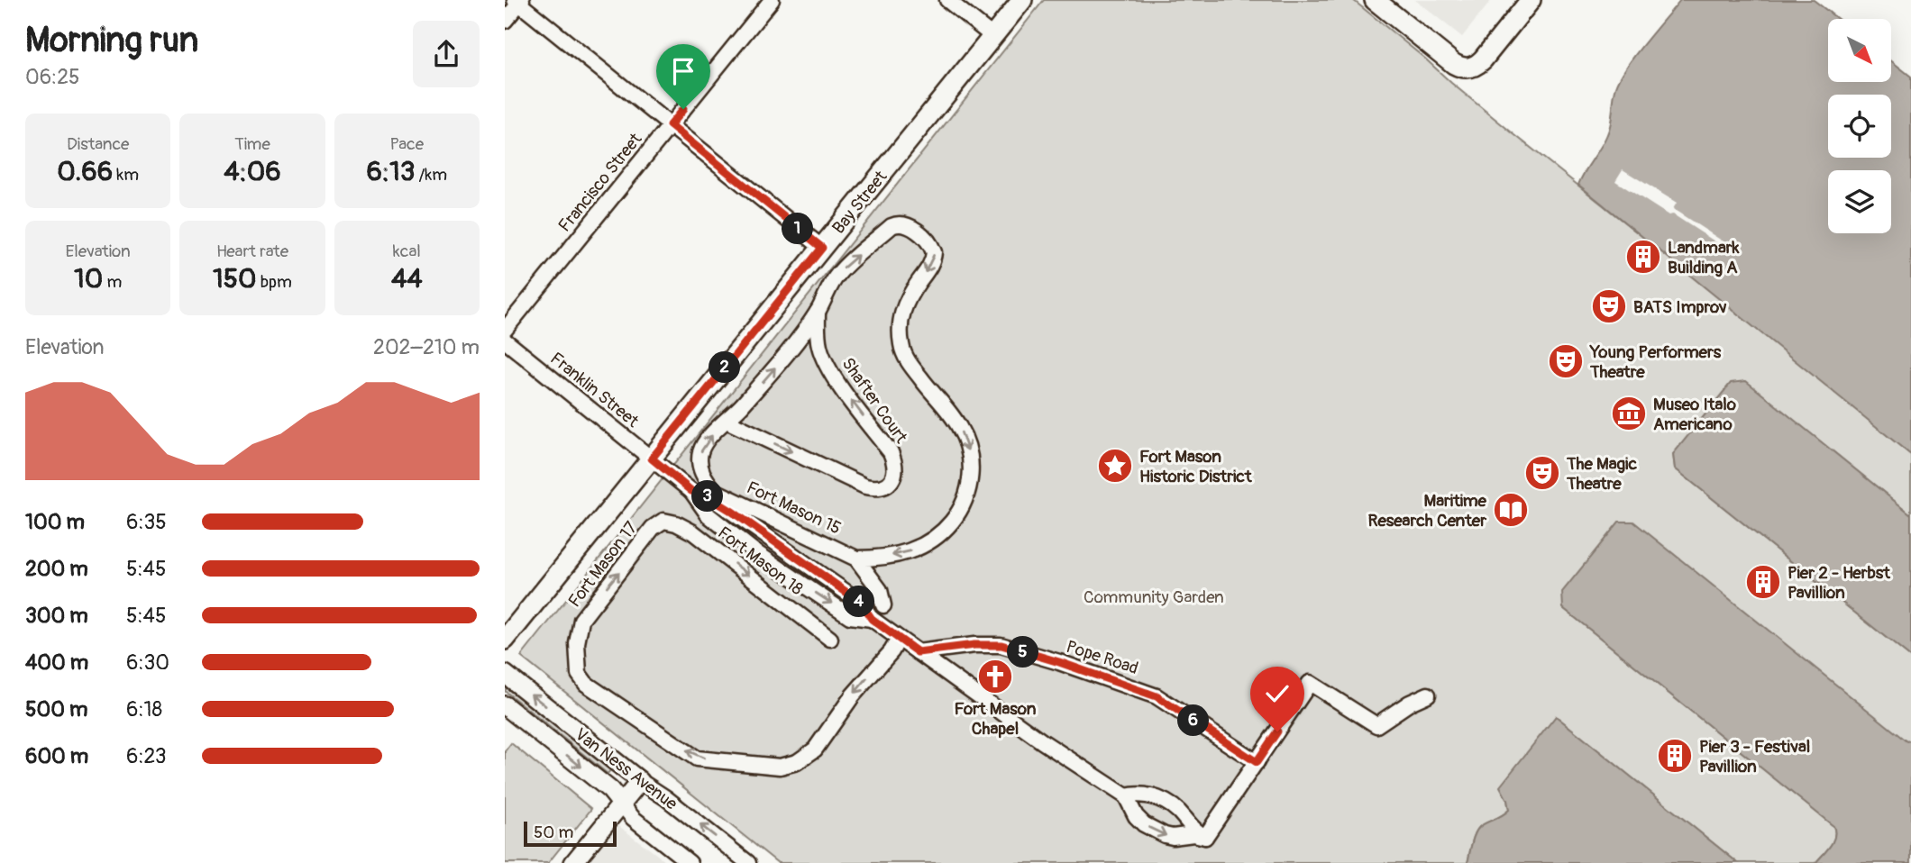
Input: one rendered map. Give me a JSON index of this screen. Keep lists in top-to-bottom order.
{
  "streets": {
    "main road": ["Bay Street"],
    "street": [
      "Francisco Street",
      "Franklin Street",
      "Shafter Court",
      "Fort Mason 15",
      "Fort Mason 18",
      "Fort Mason 17",
      "Pope Road",
      "Van Ness Avenue"
    ]
  },
  "crossings": [
    ["Bay Street", "Franklin Street"],
    ["Franklin Street", "Fort Mason 17"],
    ["Franklin Street", "Pope Road"],
    ["Shafter Court", "Fort Mason 15"],
    ["Fort Mason 18", "Fort Mason 17"]
  ],
  "one_way": ["Fort Mason 18"],
  "parks": ["Community Garden"],
  "places": {
    "building": ["Landmark Building A", "Pier 2 - Herbst Pavillion", "Pier 3 - Festival Pavillion"],
    "theatre": ["BATS Improv", "Young Performers Theatre", "The Magic Theatre"],
    "museum": ["Museo Italo Americano"],
    "place": ["Fort Mason Historic District"],
    "library": ["Maritime Research Center"],
    "church": ["Fort Mason Chapel"]
  },
  "scale_bar": "50 m",
  "north": "bottom right",
  "page": {
    "heading": ["Morning run", "06:25"],
    "stats": [
      ["Distance", "0.66 km"],
      ["Time", "4:06"],
      ["Pace", "6:13 /km"],
      ["Elevation", "10 m"],
      ["Heart rate", "150 bpm"],
      ["kcal", "44"]
    ],
    "pins": [
      "1",
      "2",
      "3",
      "4",
      "5",
      "6"
    ],
    "chart": ["Elevation", "202–210 m"],
    "list": [
      {
        "name": "100 m",
        "note": "6:35"
      },
      {
        "name": "200 m",
        "note": "5:45"
      },
      {
        "name": "300 m",
        "note": "5:45"
      },
      {
        "name": "400 m",
        "note": "6:30"
      },
      {
        "name": "500 m",
        "note": "6:18"
      },
      {
        "name": "600 m",
        "note": "6:23"
      }
    ],
    "scale": "50 m"
  }
}
